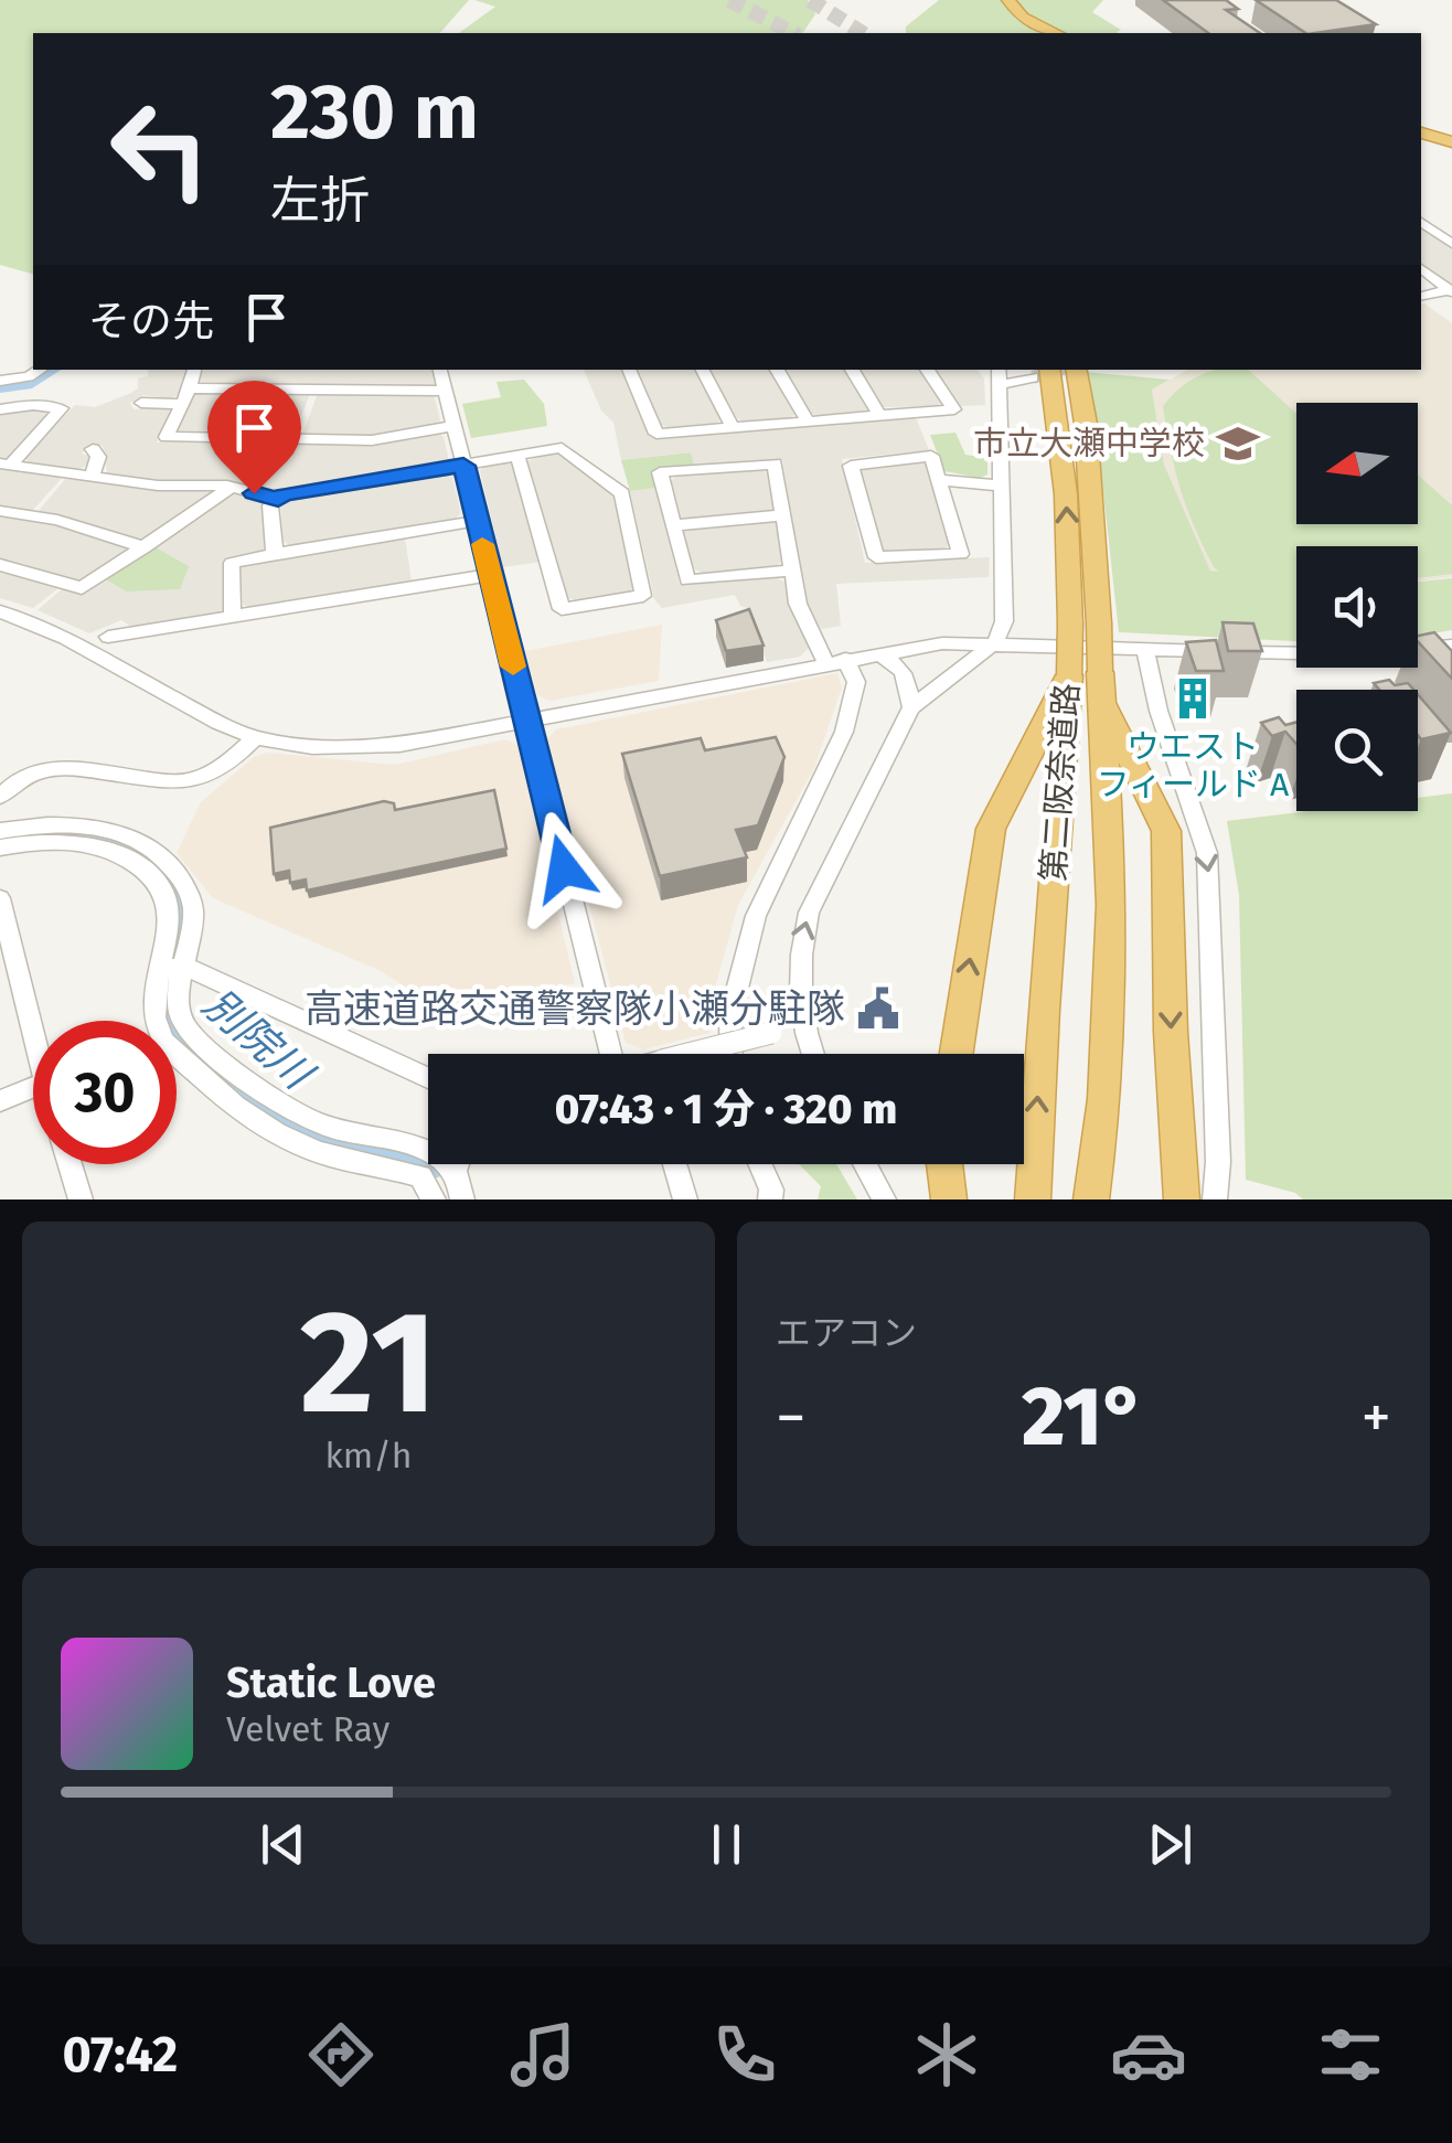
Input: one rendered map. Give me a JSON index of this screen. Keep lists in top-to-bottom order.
{
  "streets": {
    "highway": ["第二阪奈道路"]
  },
  "water": ["別院川"],
  "places": {
    "school or university": ["市立大瀬中学校"],
    "building": ["ウエスト フィールド A"],
    "public building": ["高速道路交通警察隊小瀬分駐隊"]
  },
  "north": "left",
  "page": {
    "turn": ["230 m", "左折"],
    "then": "その先",
    "limit": "30",
    "trip": "07:43 · 1 分 · 320 m",
    "tile": [
      ["21", "km/h"],
      "エアコン"
    ],
    "heat": ["−", "21°", "+"],
    "song": ["Static Love", "Velvet Ray"],
    "tabs": "07:42"
  }
}
